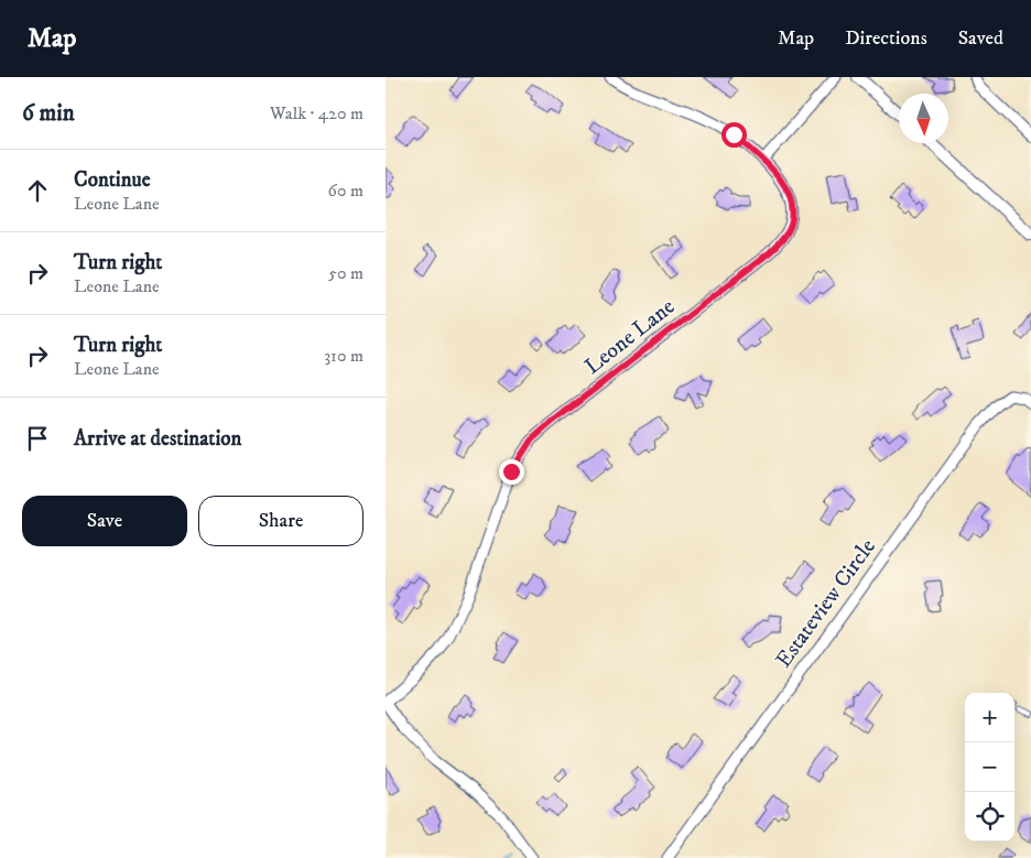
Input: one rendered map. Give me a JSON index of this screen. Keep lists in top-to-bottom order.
{
  "streets": {
    "street": ["Leone Lane", "Estateview Circle"]
  },
  "north": "bottom",
  "page": {
    "header": "Map",
    "nav": ["Map", "Directions", "Saved"],
    "heading": ["6 min", "Walk · 420 m"],
    "list": [
      ["Continue", "Leone Lane", "60 m"],
      ["Turn right", "Leone Lane", "50 m"],
      ["Turn right", "Leone Lane", "310 m"],
      "Arrive at destination"
    ],
    "buttons": ["Save", "Share"],
    "map_buttons": ["+", "−"]
  }
}
